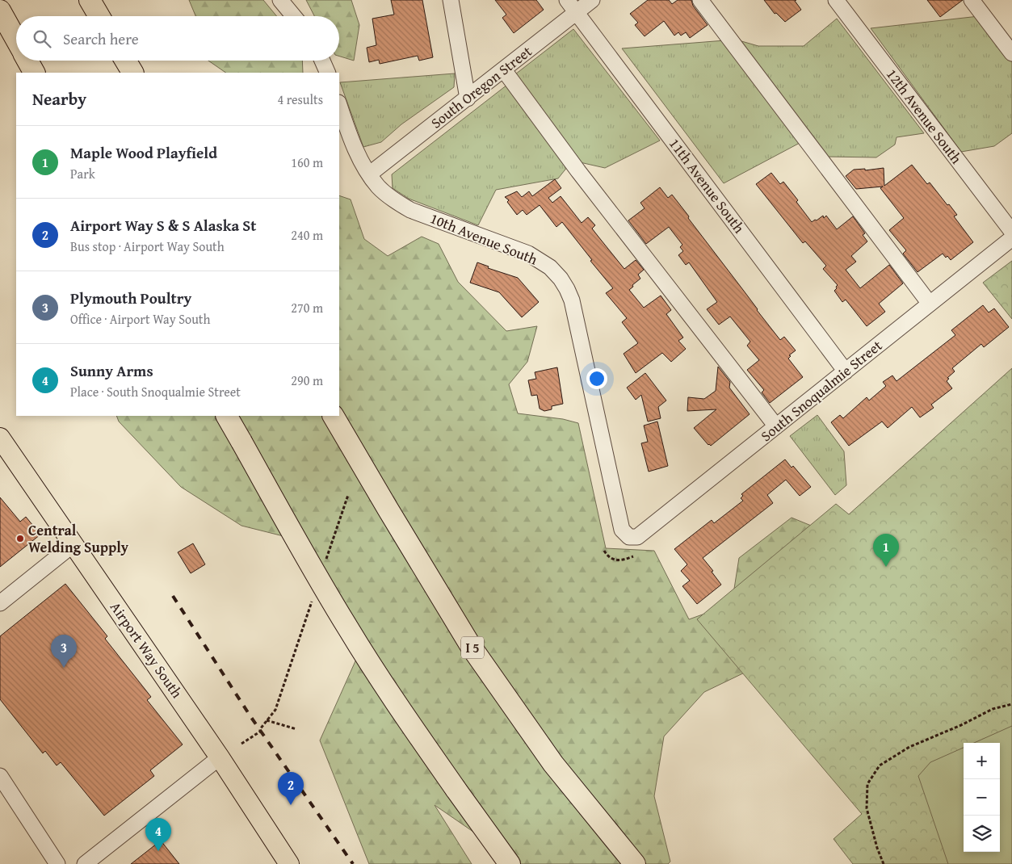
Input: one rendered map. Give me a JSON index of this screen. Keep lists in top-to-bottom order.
{
  "streets": {
    "highway": ["I 5"],
    "main road": ["Airport Way South"],
    "street": [
      "South Oregon Street",
      "12th Avenue South",
      "11th Avenue South",
      "10th Avenue South",
      "South Snoqualmie Street"
    ]
  },
  "crossings": [
    ["South Oregon Street", "11th Avenue South"],
    ["South Oregon Street", "10th Avenue South"],
    ["11th Avenue South", "South Snoqualmie Street"],
    ["10th Avenue South", "South Snoqualmie Street"]
  ],
  "places": ["Central Welding Supply"],
  "page": {
    "search": "Search here",
    "heading": ["Nearby", "4 results"],
    "list": [
      {
        "mark": "1",
        "name": "Maple Wood Playfield",
        "note": "Park",
        "value": "160 m"
      },
      {
        "mark": "2",
        "name": "Airport Way S & S Alaska St",
        "note": "Bus stop · Airport Way South",
        "value": "240 m"
      },
      {
        "mark": "3",
        "name": "Plymouth Poultry",
        "note": "Office · Airport Way South",
        "value": "270 m"
      },
      {
        "mark": "4",
        "name": "Sunny Arms",
        "note": "Place · South Snoqualmie Street",
        "value": "290 m"
      }
    ],
    "pins": [
      "1",
      "3",
      "2",
      "4"
    ],
    "map_buttons": ["+", "−"]
  }
}
